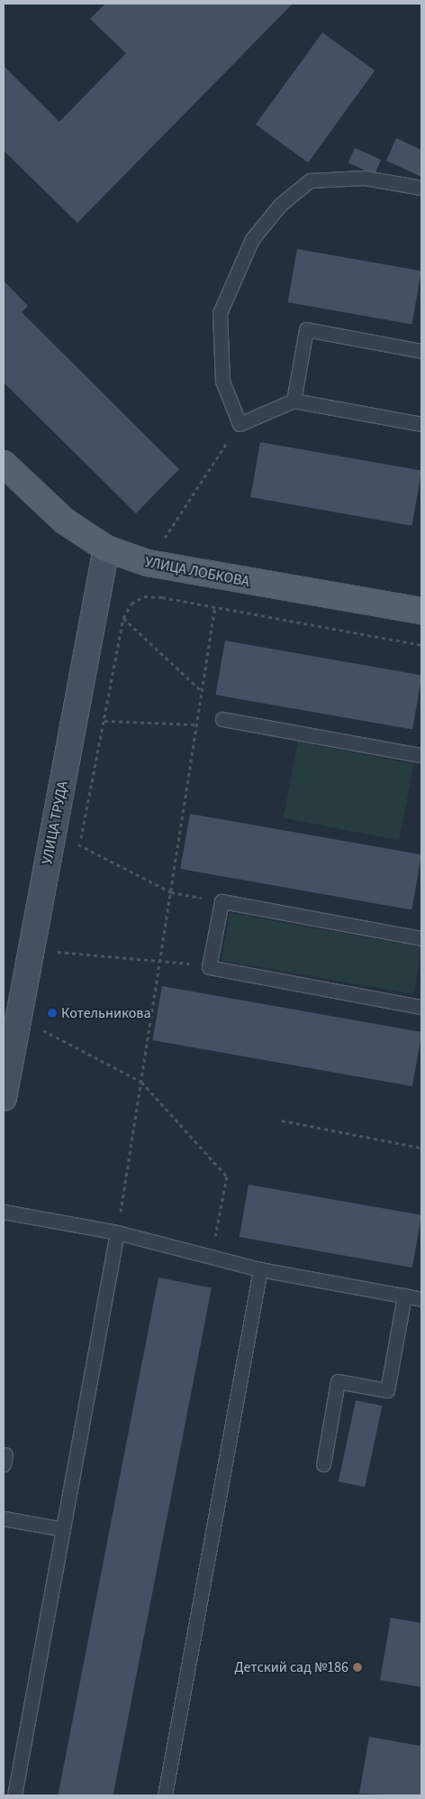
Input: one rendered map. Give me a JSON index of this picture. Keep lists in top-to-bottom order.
{
  "streets": {
    "main road": ["УЛИЦА ЛОБКОВА", "УЛИЦА ТРУДА"]
  },
  "crossings": [
    ["УЛИЦА ЛОБКОВА", "УЛИЦА ТРУДА"]
  ],
  "places": ["Котельникова", "Детский сад №186"]
}
